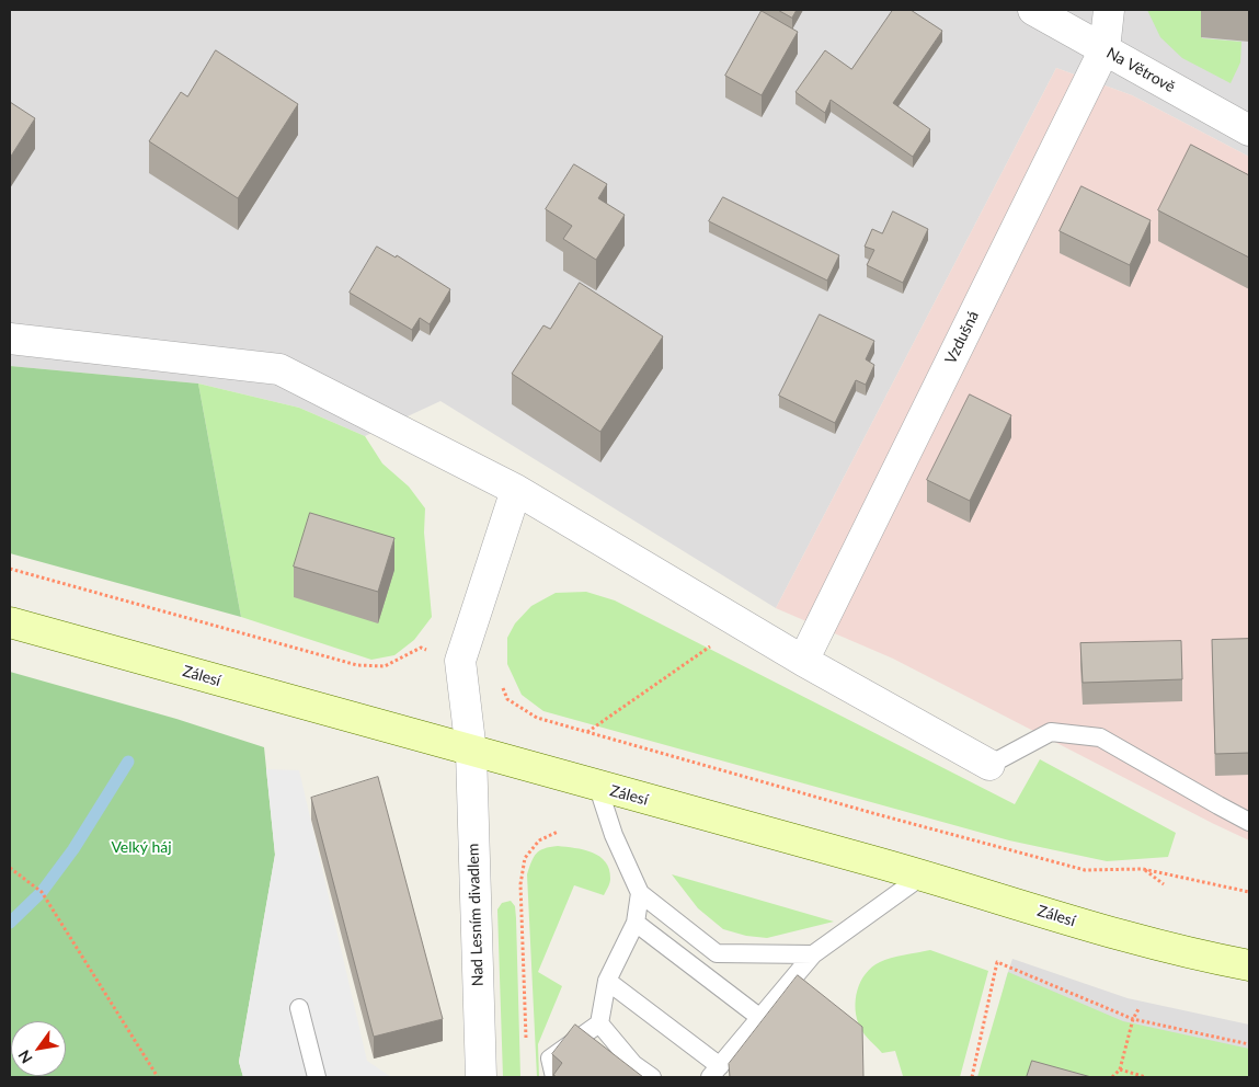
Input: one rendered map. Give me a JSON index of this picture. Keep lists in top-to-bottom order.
{
  "streets": {
    "main road": ["Zálesí"],
    "street": ["Na Větrově", "Vzdušná", "Nad Lesním divadlem"]
  },
  "crossings": [
    ["Na Větrově", "Vzdušná"],
    ["Zálesí", "Nad Lesním divadlem"]
  ],
  "parks": ["Velký háj"],
  "north": "bottom left"
}
